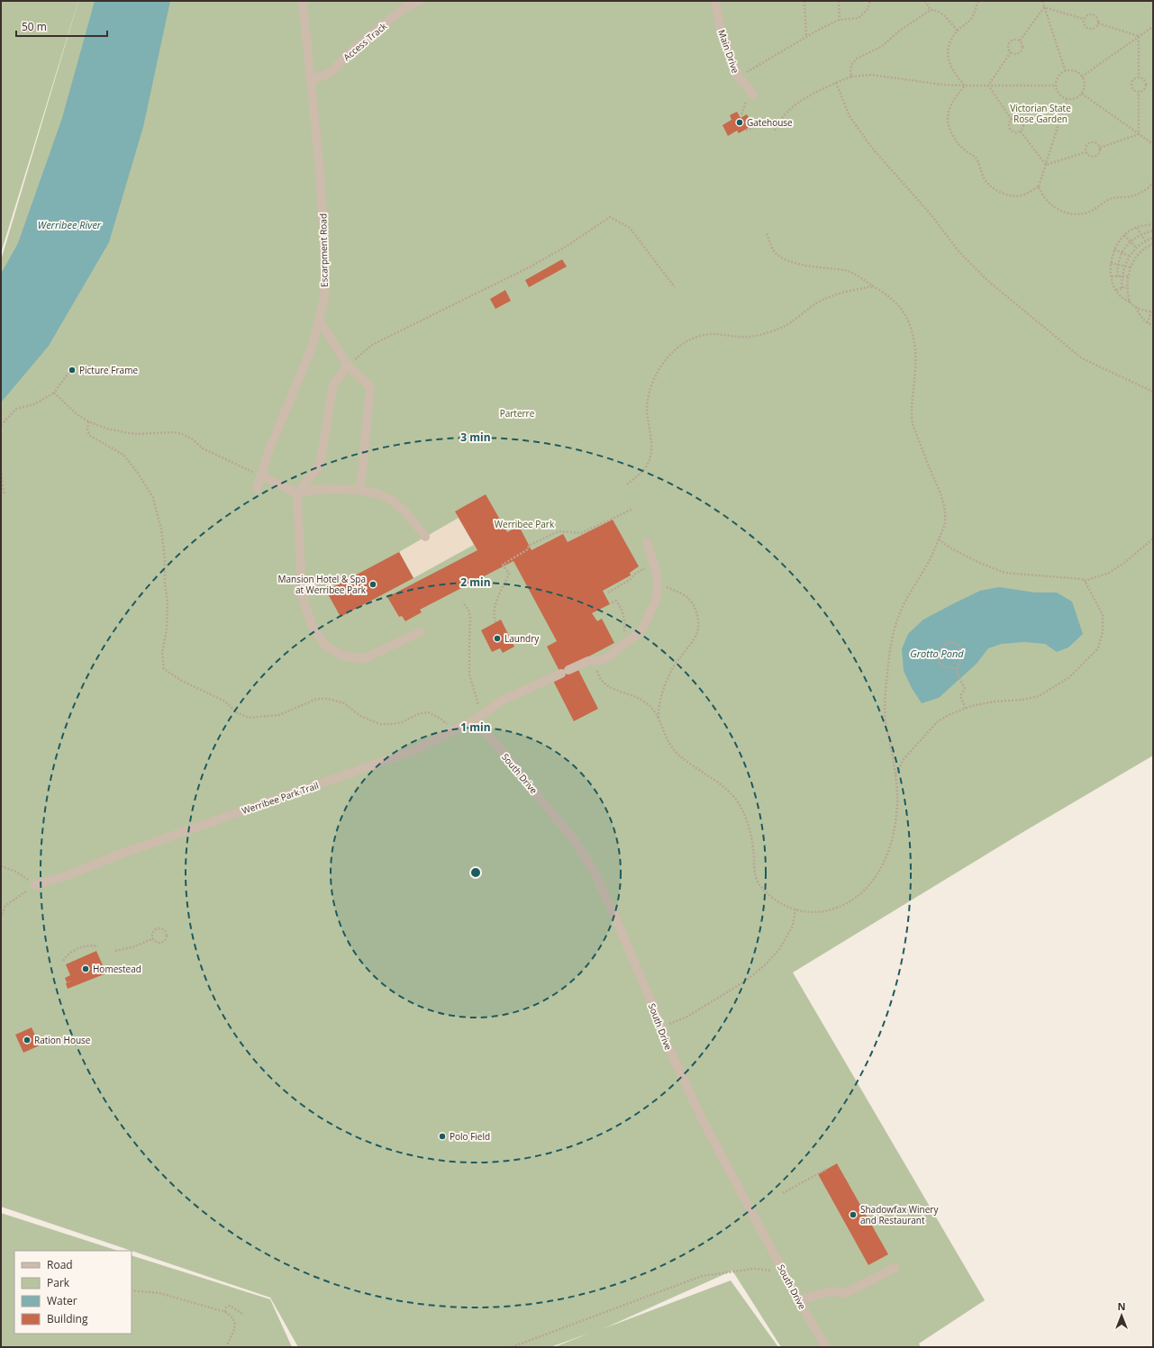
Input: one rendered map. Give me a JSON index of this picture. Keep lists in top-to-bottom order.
{
  "streets": {
    "street": [
      "Access Track",
      "Main Drive",
      "Escarpment Road",
      "South Drive",
      "Werribee Park Trail"
    ]
  },
  "crossings": [
    ["Access Track", "Escarpment Road"],
    ["South Drive", "Werribee Park Trail"]
  ],
  "water": ["Werribee River", "Grotto Pond"],
  "parks": ["Victorian State Rose Garden", "Parterre", "Werribee Park"],
  "places": [
    "Gatehouse",
    "Picture Frame",
    "Mansion Hotel & Spa at Werribee Park",
    "Laundry",
    "Homestead",
    "Ration House",
    "Polo Field",
    "Shadowfax Winery and Restaurant"
  ],
  "legend": [
    "Road",
    "Park",
    "Water",
    "Building"
  ],
  "scale_bar": "50 m",
  "north": "top",
  "rings": ["3 min", "2 min", "1 min"]
}
